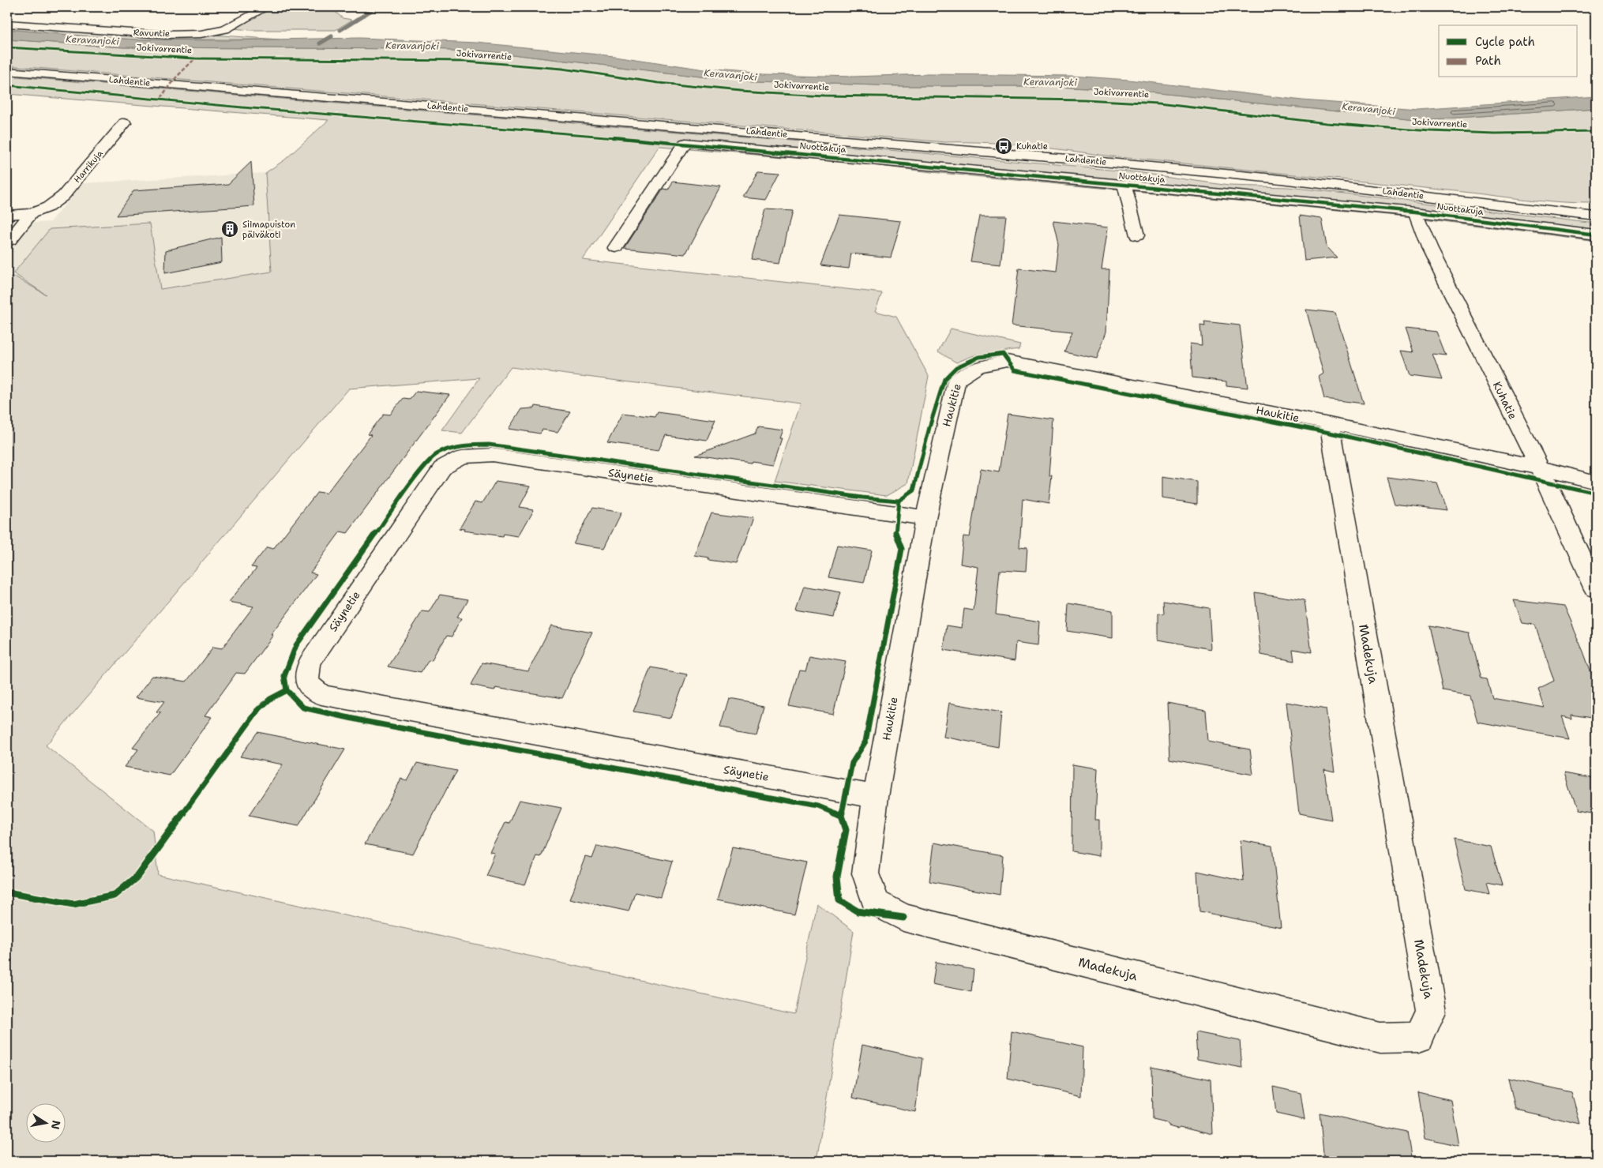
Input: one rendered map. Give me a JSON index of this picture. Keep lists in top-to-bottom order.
{
  "streets": {
    "street": [
      "Ravuntie",
      "Lahdentie",
      "Nuottakuja",
      "Harrikuja",
      "Kuhatie",
      "Haukitie",
      "Säynetie",
      "Madekuja"
    ],
    "cycle path": ["Jokivarrentie"]
  },
  "crossings": [
    ["Lahdentie", "Nuottakuja"],
    ["Nuottakuja", "Kuhatie"],
    ["Kuhatie", "Haukitie"],
    ["Haukitie", "Säynetie"],
    ["Haukitie", "Madekuja"]
  ],
  "water": ["Keravanjoki"],
  "places": {
    "bus stop": ["Kuhatie"],
    "building": ["Siimapuiston päiväkoti"]
  },
  "legend": ["Cycle path", "Path"],
  "north": "right"
}
